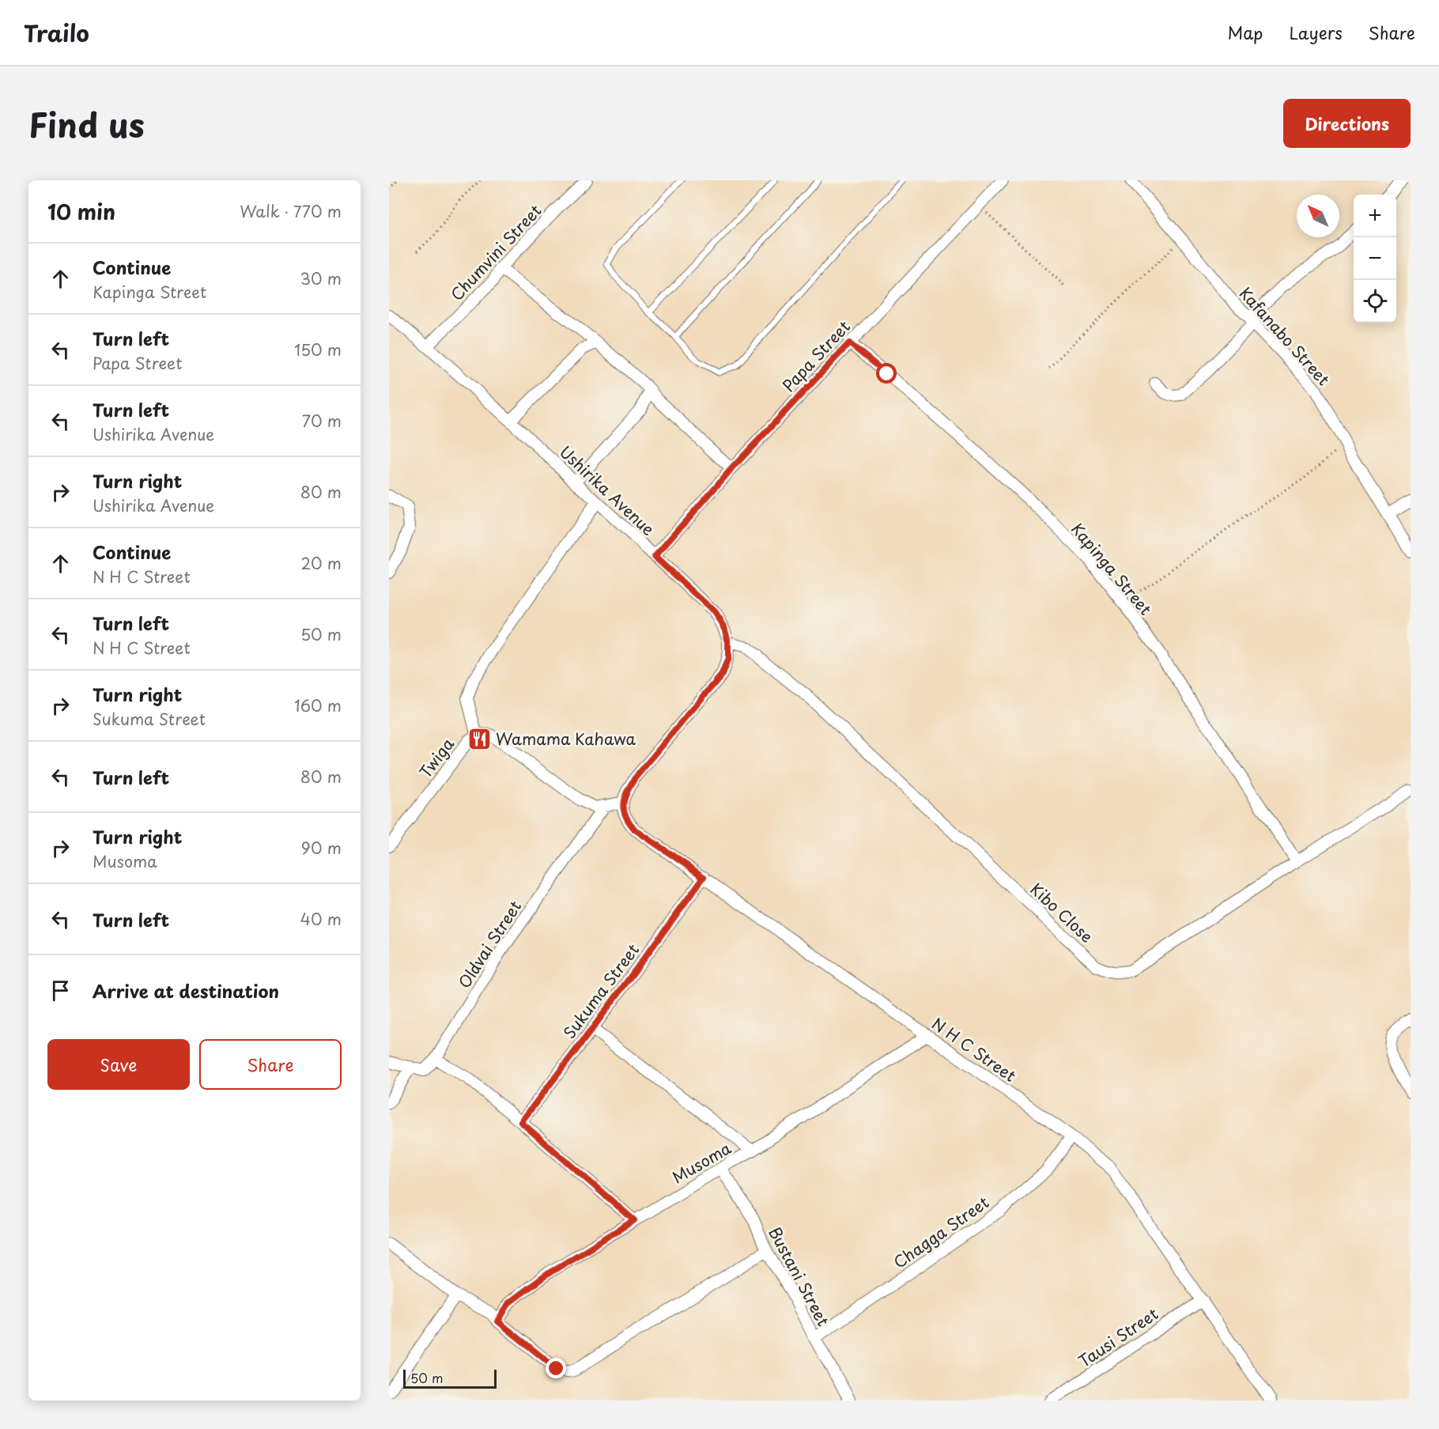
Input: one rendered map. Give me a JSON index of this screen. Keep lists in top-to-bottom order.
{
  "streets": {
    "street": [
      "Chumvini Street",
      "Kafanabo Street",
      "Papa Street",
      "Ushirika Avenue",
      "Kapinga Street",
      "Twiga",
      "Kibo Close",
      "Oldvai Street",
      "Sukuma Street",
      "N H C Street",
      "Musoma",
      "Chagga Street",
      "Bustani Street",
      "Tausi Street"
    ]
  },
  "crossings": [
    ["Chumvini Street", "Ushirika Avenue"],
    ["Papa Street", "Ushirika Avenue"],
    ["Papa Street", "Kapinga Street"],
    ["Ushirika Avenue", "Kibo Close"],
    ["Ushirika Avenue", "N H C Street"],
    ["Kapinga Street", "Kibo Close"],
    ["Sukuma Street", "N H C Street"],
    ["N H C Street", "Musoma"],
    ["N H C Street", "Chagga Street"],
    ["N H C Street", "Tausi Street"],
    ["Musoma", "Bustani Street"],
    ["Chagga Street", "Bustani Street"]
  ],
  "places": {
    "restaurant": ["Wamama Kahawa"]
  },
  "scale_bar": "50 m",
  "north": "top left",
  "page": {
    "header": "Trailo",
    "nav": ["Map", "Layers", "Share"],
    "title": "Find us",
    "buttons": [
      "Directions",
      ["Save", "Share"]
    ],
    "heading": ["10 min", "Walk · 770 m"],
    "map_buttons": ["+", "−"],
    "list": [
      ["Continue", "Kapinga Street", "30 m"],
      ["Turn left", "Papa Street", "150 m"],
      ["Turn left", "Ushirika Avenue", "70 m"],
      ["Turn right", "Ushirika Avenue", "80 m"],
      ["Continue", "N H C Street", "20 m"],
      ["Turn left", "N H C Street", "50 m"],
      ["Turn right", "Sukuma Street", "160 m"],
      ["Turn left", "80 m"],
      ["Turn right", "Musoma", "90 m"],
      ["Turn left", "40 m"],
      "Arrive at destination"
    ],
    "scale": "50 m"
  }
}
